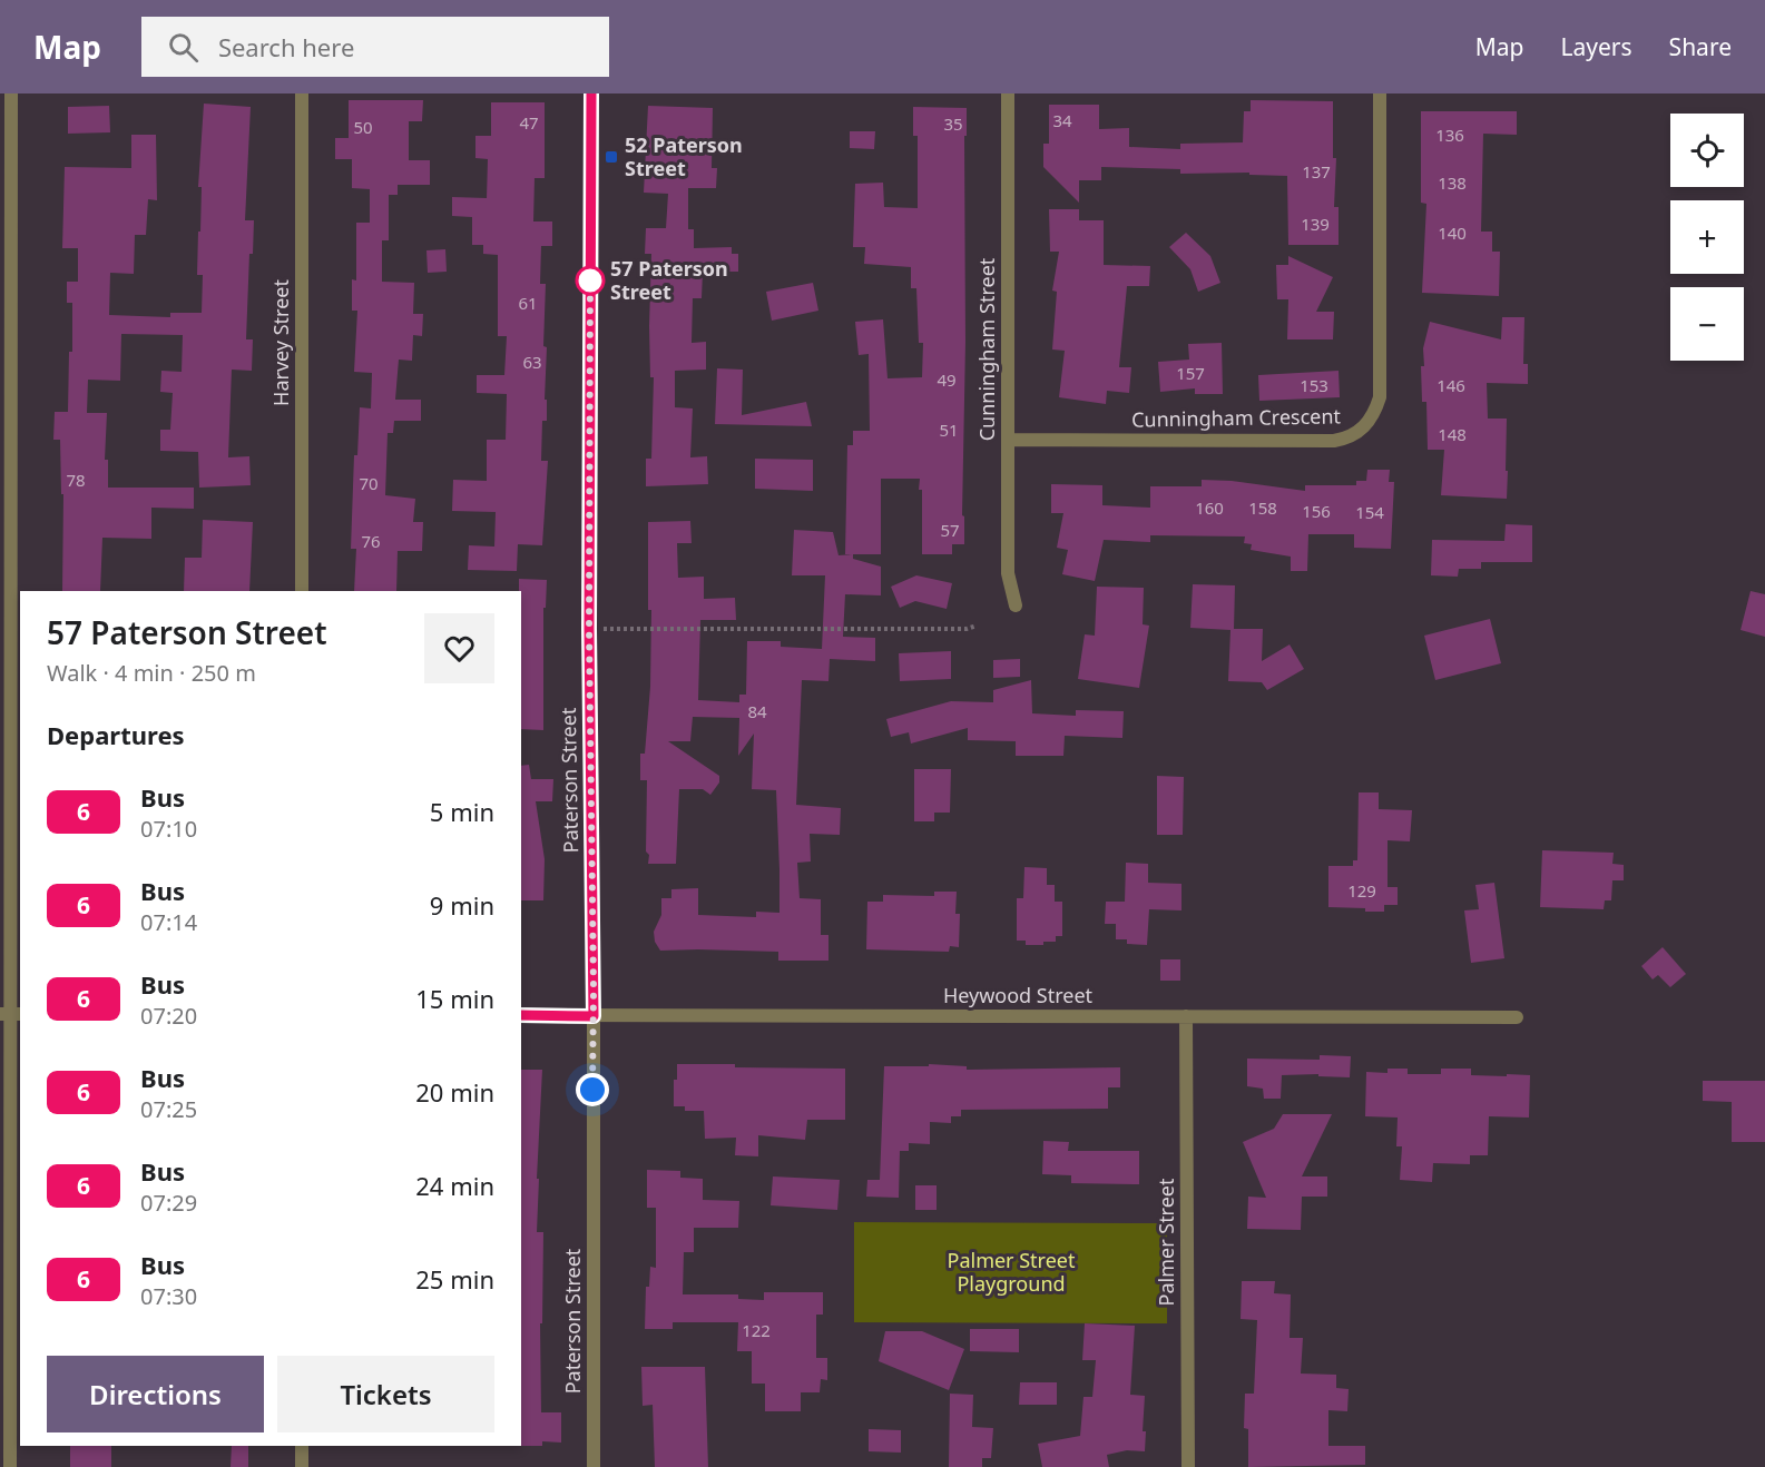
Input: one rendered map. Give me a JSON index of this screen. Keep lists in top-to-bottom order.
{
  "streets": {
    "street": [
      "Harvey Street",
      "Cunningham Street",
      "Cunningham Crescent",
      "Paterson Street",
      "Heywood Street",
      "Palmer Street"
    ]
  },
  "crossings": [
    ["Cunningham Street", "Cunningham Crescent"],
    ["Paterson Street", "Heywood Street"],
    ["Heywood Street", "Palmer Street"]
  ],
  "parks": ["Palmer Street Playground"],
  "places": {
    "transit": ["52 Paterson Street"],
    "other": ["57 Paterson Street"]
  },
  "lines": ["bus line 6"],
  "house_numbers": [
    "34",
    "47",
    "35",
    "50",
    "136",
    "137",
    "138",
    "139",
    "140",
    "61",
    "63",
    "157",
    "49",
    "153",
    "146",
    "51",
    "148",
    "78",
    "70",
    "160",
    "158",
    "156",
    "154",
    "57",
    "76",
    "84",
    "129",
    "122"
  ],
  "page": {
    "header": "Map",
    "search": "Search here",
    "nav": ["Map", "Layers", "Share"],
    "map_buttons": ["+", "−"],
    "heading": [
      ["57 Paterson Street", "Walk · 4 min · 250 m"],
      "Departures"
    ],
    "list": [
      {
        "mark": "6",
        "name": "Bus",
        "note": "07:10",
        "value": "5 min"
      },
      {
        "mark": "6",
        "name": "Bus",
        "note": "07:14",
        "value": "9 min"
      },
      {
        "mark": "6",
        "name": "Bus",
        "note": "07:20",
        "value": "15 min"
      },
      {
        "mark": "6",
        "name": "Bus",
        "note": "07:25",
        "value": "20 min"
      },
      {
        "mark": "6",
        "name": "Bus",
        "note": "07:29",
        "value": "24 min"
      },
      {
        "mark": "6",
        "name": "Bus",
        "note": "07:30",
        "value": "25 min"
      }
    ],
    "buttons": ["Directions", "Tickets"]
  }
}
